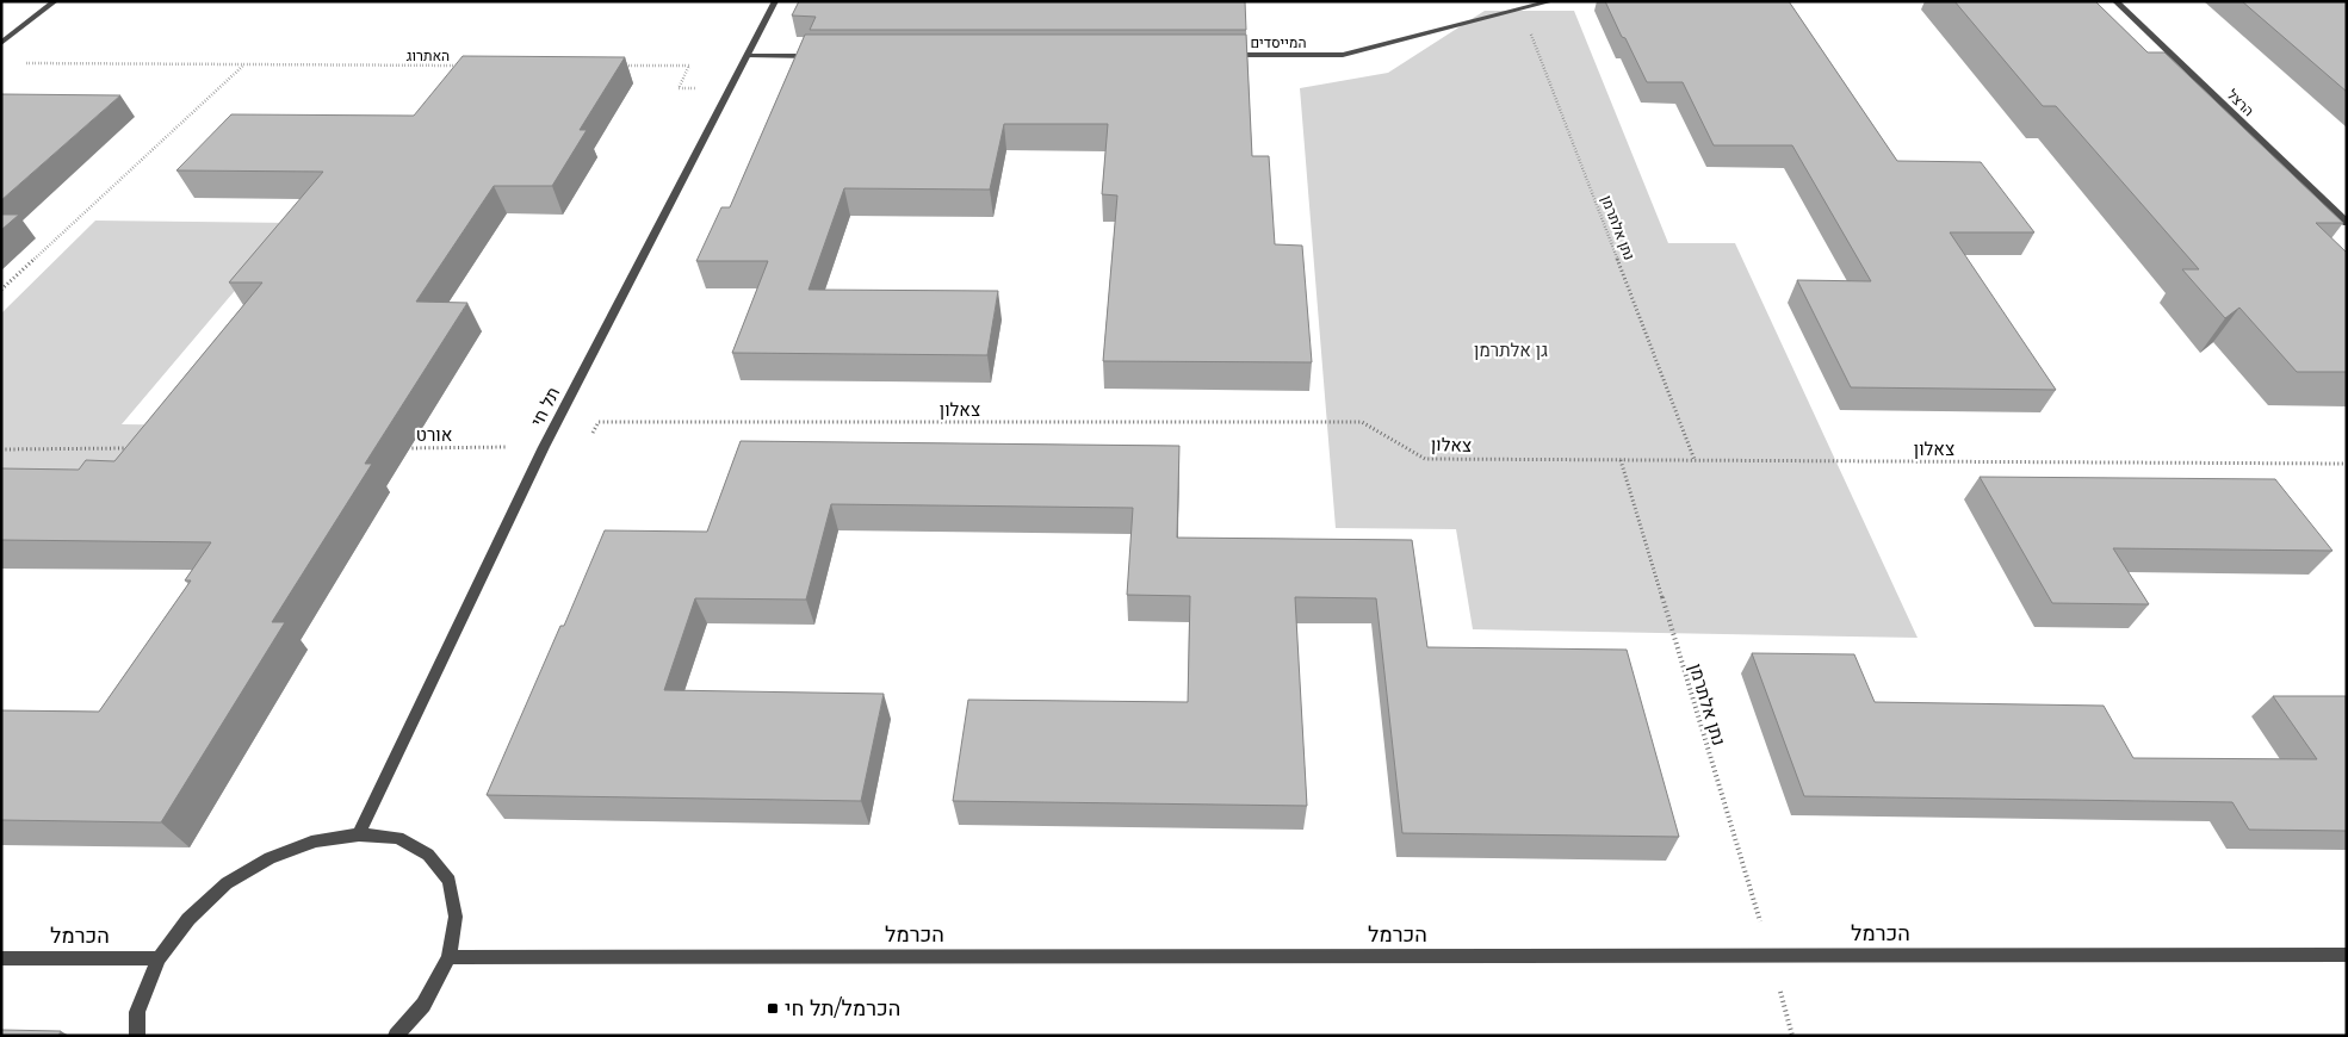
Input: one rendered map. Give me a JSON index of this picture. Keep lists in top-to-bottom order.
{
  "streets": {
    "street": [
      "המייסדים",
      "הרצל",
      "תל חי",
      "הכרמל"
    ],
    "path": [
      "האתרוג",
      "נתן אלתרמן",
      "צאלון",
      "אורט"
    ]
  },
  "crossings": [
    ["המייסדים", "נתן אלתרמן"],
    ["נתן אלתרמן", "צאלון"],
    ["נתן אלתרמן", "הכרמל"],
    ["תל חי", "צאלון"],
    ["תל חי", "אורט"],
    ["צאלון", "אורט"]
  ],
  "parks": ["גן אלתרמן"],
  "places": {
    "transit": ["הכרמל/תל חי"]
  }
}
